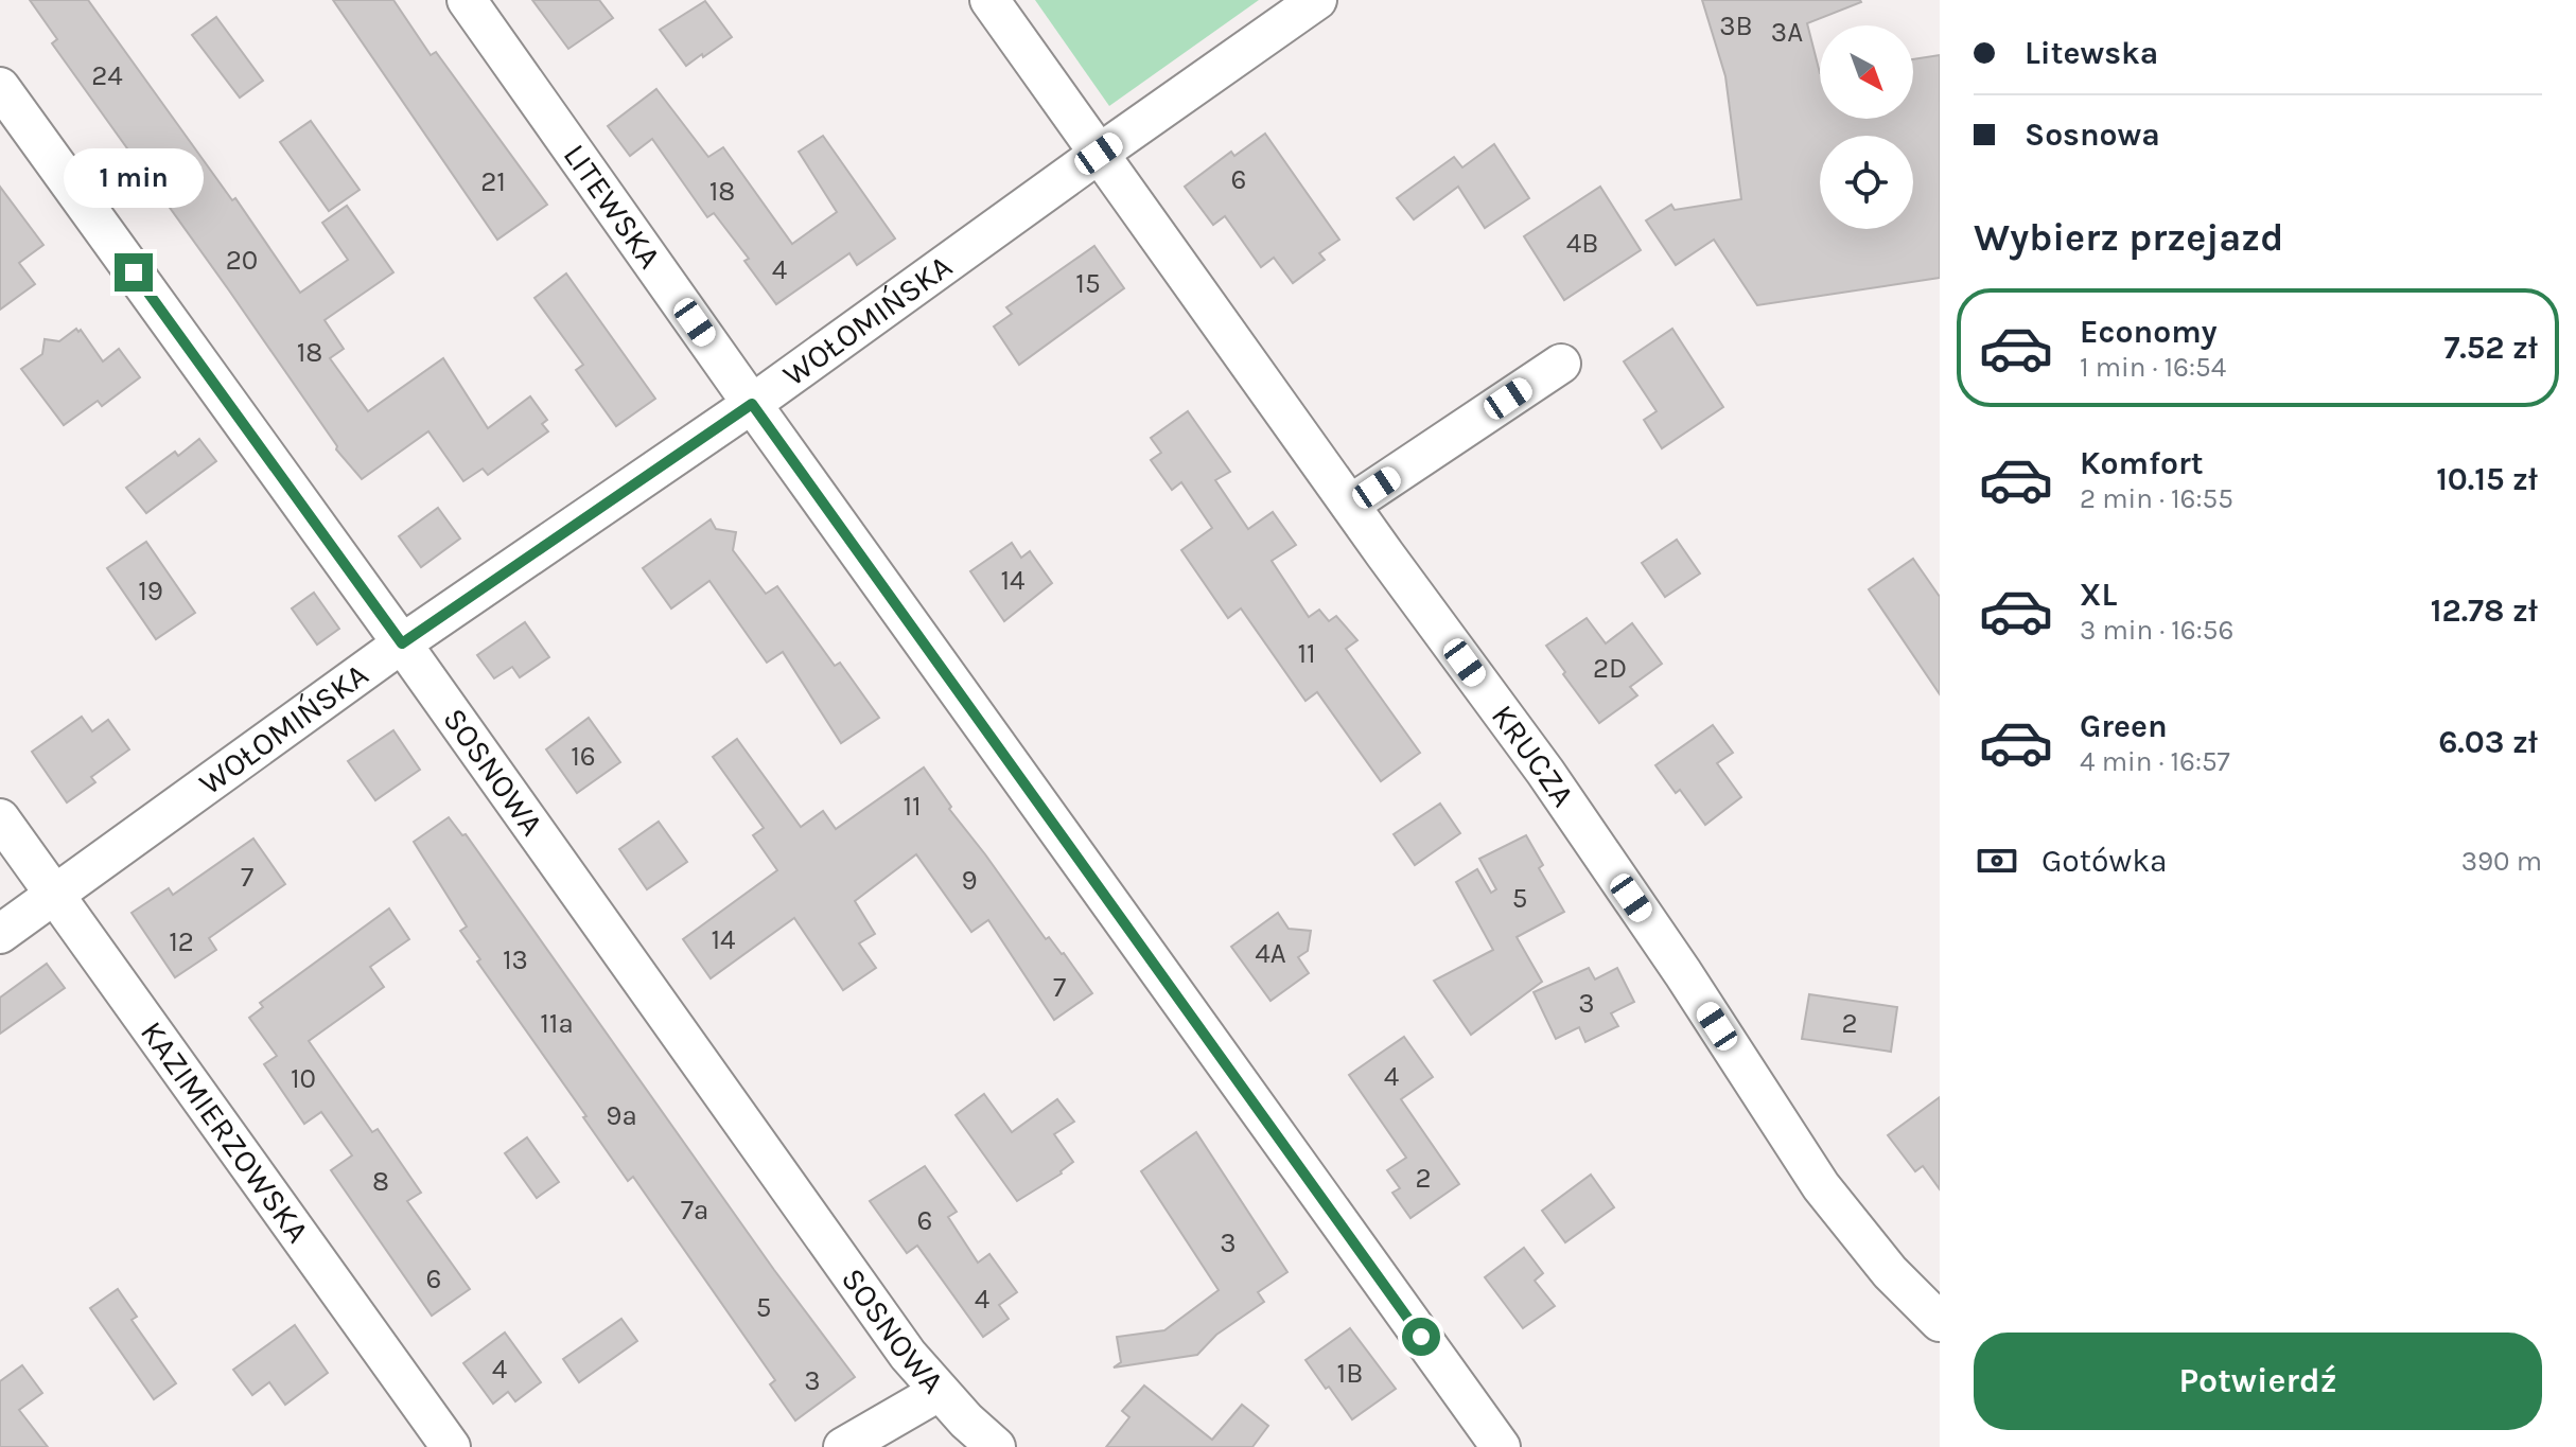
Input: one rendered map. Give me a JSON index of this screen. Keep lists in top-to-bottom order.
{
  "streets": {
    "street": [
      "LITEWSKA",
      "WOŁOMIŃSKA",
      "KRUCZA",
      "SOSNOWA",
      "KAZIMIERZOWSKA"
    ]
  },
  "crossings": [
    ["LITEWSKA", "WOŁOMIŃSKA"],
    ["WOŁOMIŃSKA", "KRUCZA"],
    ["WOŁOMIŃSKA", "SOSNOWA"],
    ["WOŁOMIŃSKA", "KAZIMIERZOWSKA"]
  ],
  "house_numbers": [
    "3B",
    "3A",
    "24",
    "6",
    "21",
    "18",
    "4B",
    "20",
    "4",
    "15",
    "18",
    "14",
    "19",
    "11",
    "2D",
    "16",
    "11",
    "7",
    "9",
    "5",
    "14",
    "12",
    "4A",
    "13",
    "7",
    "3",
    "11a",
    "2",
    "4",
    "10",
    "9a",
    "2",
    "8",
    "7a",
    "6",
    "3",
    "6",
    "4",
    "5",
    "4",
    "1B",
    "3"
  ],
  "north": "bottom right",
  "page": {
    "banner": ["Litewska", "Sosnowa"],
    "bubble": "1 min",
    "heading": "Wybierz przejazd",
    "list": [
      {
        "name": "Economy",
        "note": "1 min · 16:54",
        "value": "7.52 zł"
      },
      {
        "name": "Komfort",
        "note": "2 min · 16:55",
        "value": "10.15 zł"
      },
      {
        "name": "XL",
        "note": "3 min · 16:56",
        "value": "12.78 zł"
      },
      {
        "name": "Green",
        "note": "4 min · 16:57",
        "value": "6.03 zł"
      }
    ],
    "pay": ["Gotówka", "390 m"],
    "buttons": "Potwierdź"
  }
}
